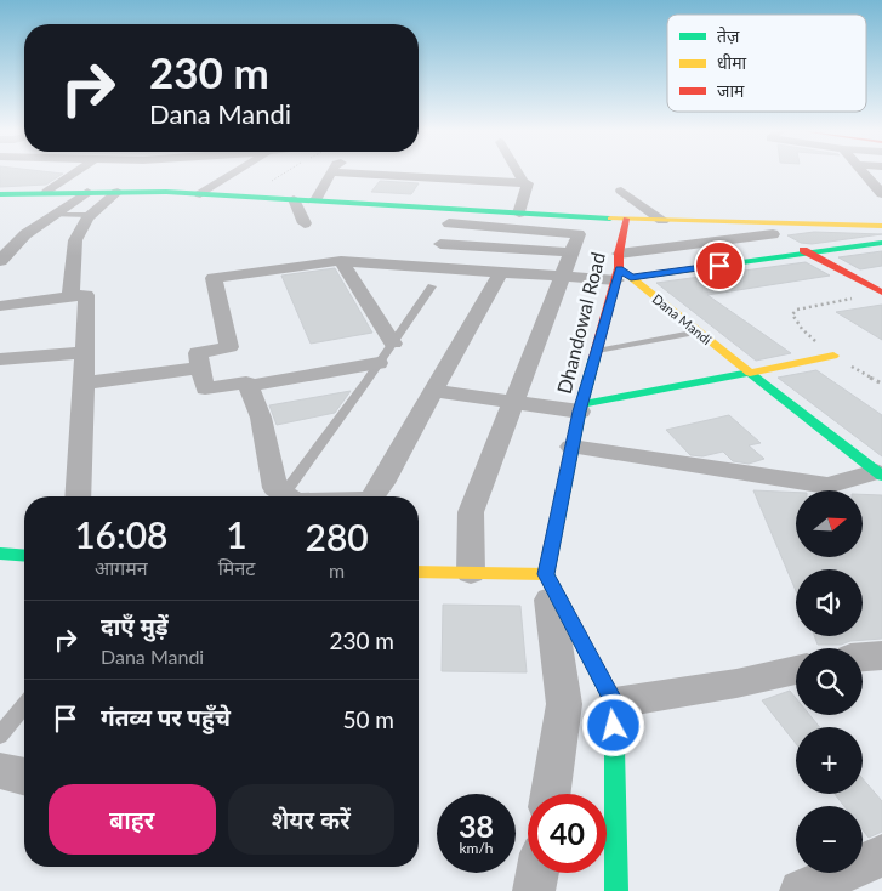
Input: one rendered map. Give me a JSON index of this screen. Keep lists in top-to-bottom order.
{
  "streets": {
    "street": ["Dana Mandi", "Dhandowal Road"]
  },
  "crossings": [
    ["Dana Mandi", "Dhandowal Road"]
  ],
  "legend": ["तेज़", "धीमा", "जाम"],
  "north": "right",
  "page": {
    "turn": ["230 m", "Dana Mandi"],
    "map_buttons": ["+", "−"],
    "eta": [
      "16:08",
      "आगमन",
      "1",
      "मिनट",
      "280",
      "m"
    ],
    "list": [
      {
        "name": "दाएँ मुड़ें",
        "note": "Dana Mandi",
        "value": "230 m"
      },
      {
        "name": "गंतव्य पर पहुँचे",
        "value": "50 m"
      }
    ],
    "buttons": ["बाहर", "शेयर करें"],
    "speed": "38 km/h",
    "limit": "40"
  }
}
